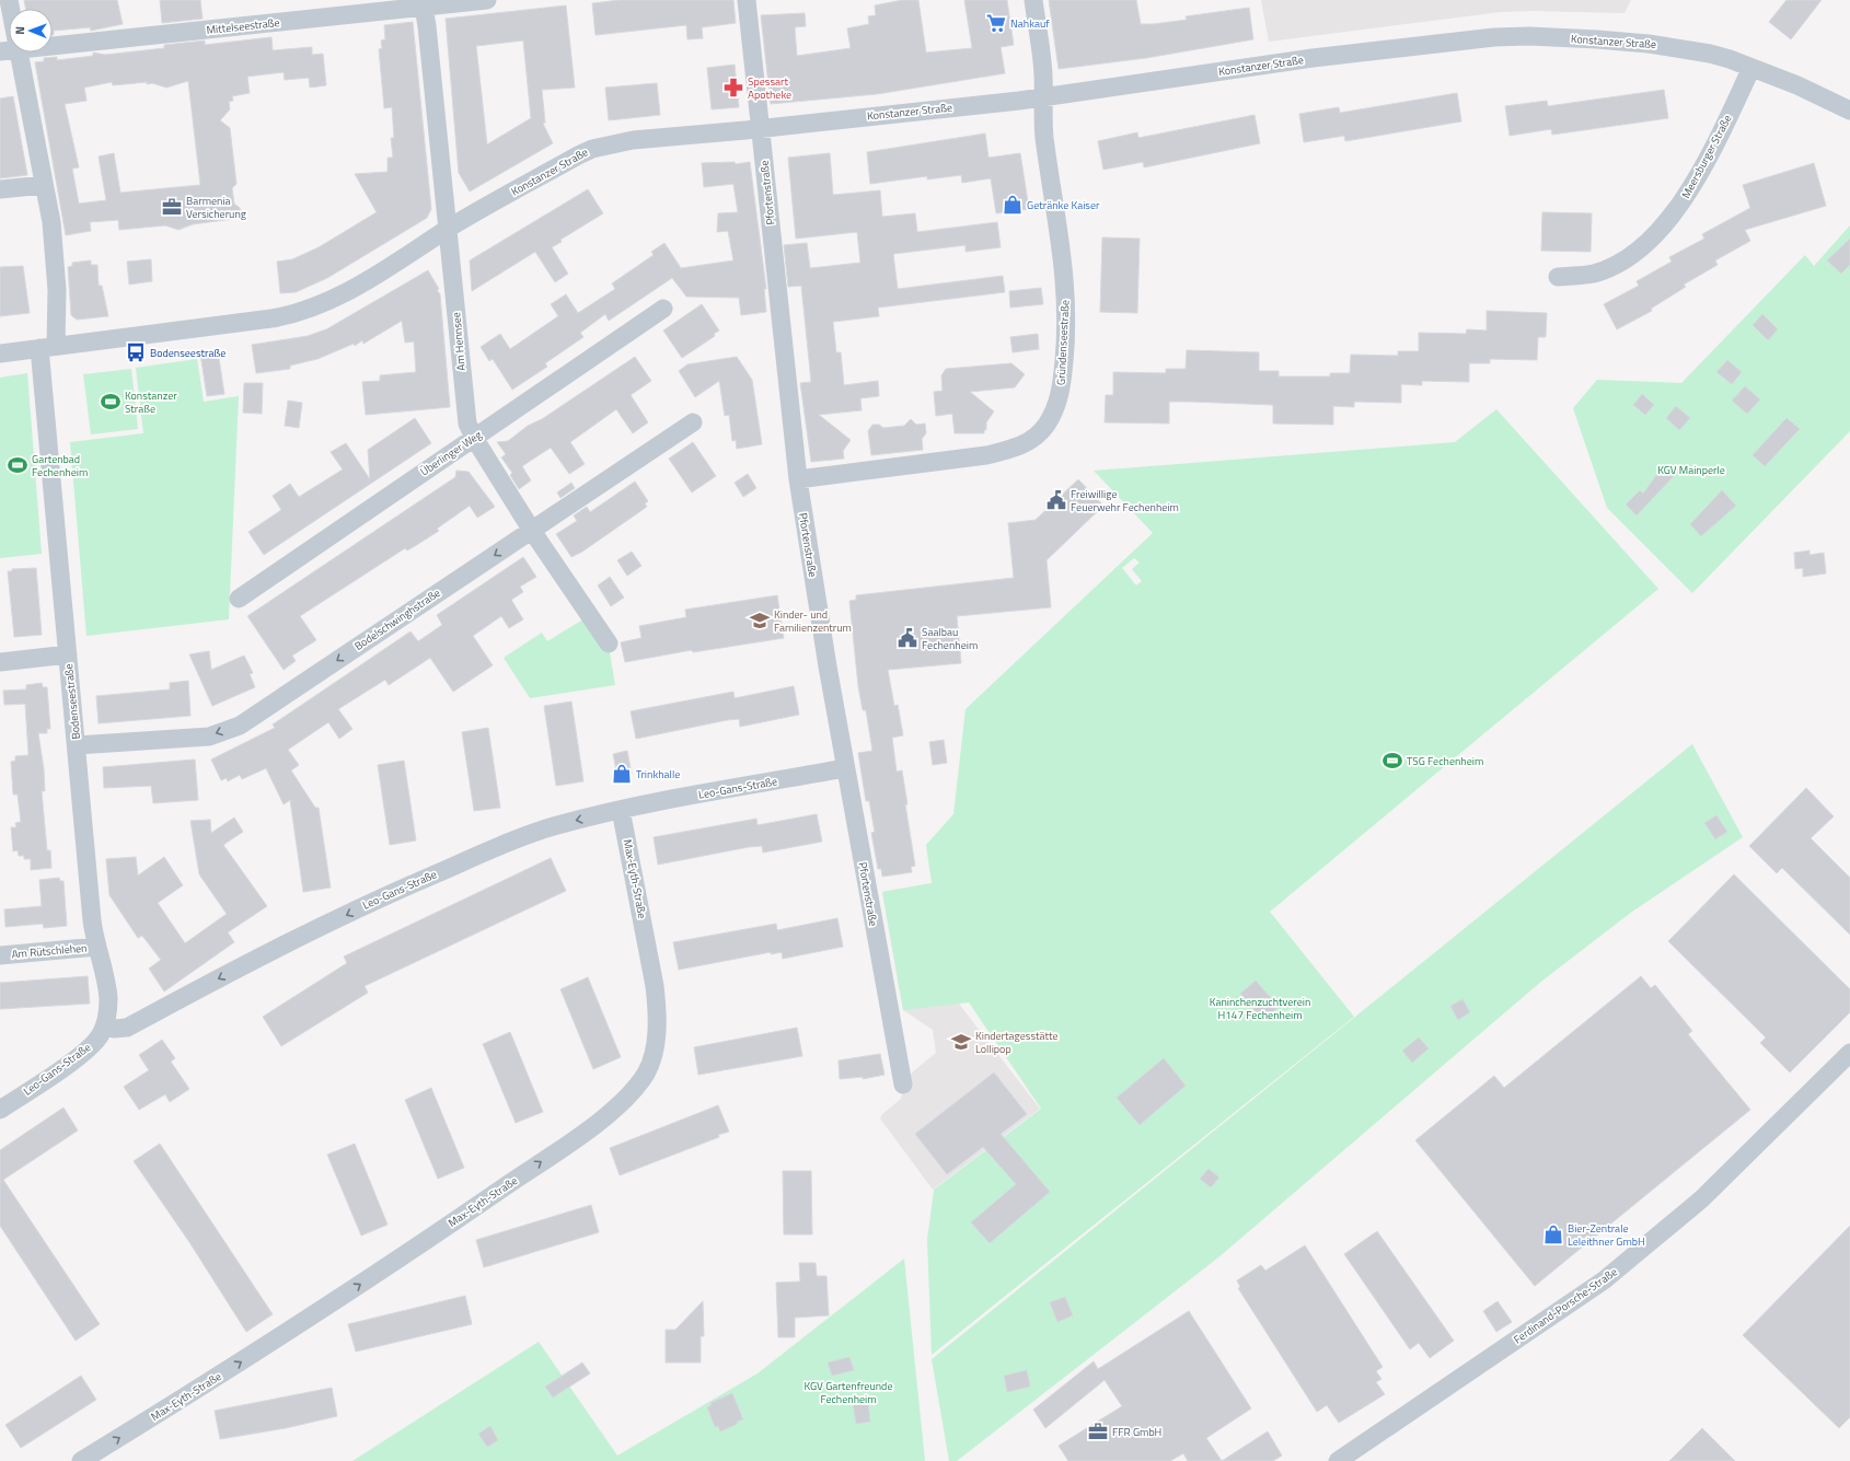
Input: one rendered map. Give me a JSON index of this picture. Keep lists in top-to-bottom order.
{
  "streets": {
    "street": [
      "Mittelseestraße",
      "Konstanzer Straße",
      "Meersburger Straße",
      "Pfortenstraße",
      "Am Hennsee",
      "Gründenseestraße",
      "Überlinger Weg",
      "Bodelschwinghstraße",
      "Bodenseestraße",
      "Leo-Gans-Straße",
      "Max-Eyth-Straße",
      "Am Rütschlehen",
      "Ferdinand-Porsche-Straße"
    ]
  },
  "crossings": [
    ["Mittelseestraße", "Am Hennsee"],
    ["Konstanzer Straße", "Meersburger Straße"],
    ["Konstanzer Straße", "Pfortenstraße"],
    ["Konstanzer Straße", "Am Hennsee"],
    ["Konstanzer Straße", "Gründenseestraße"],
    ["Konstanzer Straße", "Bodenseestraße"],
    ["Pfortenstraße", "Gründenseestraße"],
    ["Pfortenstraße", "Leo-Gans-Straße"],
    ["Am Hennsee", "Überlinger Weg"],
    ["Am Hennsee", "Bodelschwinghstraße"],
    ["Bodelschwinghstraße", "Bodenseestraße"],
    ["Bodenseestraße", "Leo-Gans-Straße"],
    ["Bodenseestraße", "Am Rütschlehen"],
    ["Leo-Gans-Straße", "Max-Eyth-Straße"]
  ],
  "one_way": ["Bodelschwinghstraße", "Leo-Gans-Straße", "Max-Eyth-Straße"],
  "parks": ["KGV Mainperle", "Kaninchenzuchtverein H147 Fechenheim", "KGV Gartenfreunde Fechenheim"],
  "places": {
    "supermarket": ["Nahkauf"],
    "pharmacy": ["Spessart Apotheke"],
    "shop": ["Getränke Kaiser", "Trinkhalle", "Bier-Zentrale Leleithner GmbH"],
    "office": ["Barmenia Versicherung", "FFR GmbH"],
    "bus stop": ["Bodenseestraße"],
    "sports": ["Konstanzer Straße", "Gartenbad Fechenheim", "TSG Fechenheim"],
    "public building": ["Freiwillige Feuerwehr Fechenheim", "Saalbau Fechenheim"],
    "school or university": ["Kinder- und Familienzentrum", "Kindertagesstätte Lollipop"]
  },
  "north": "left"
}
